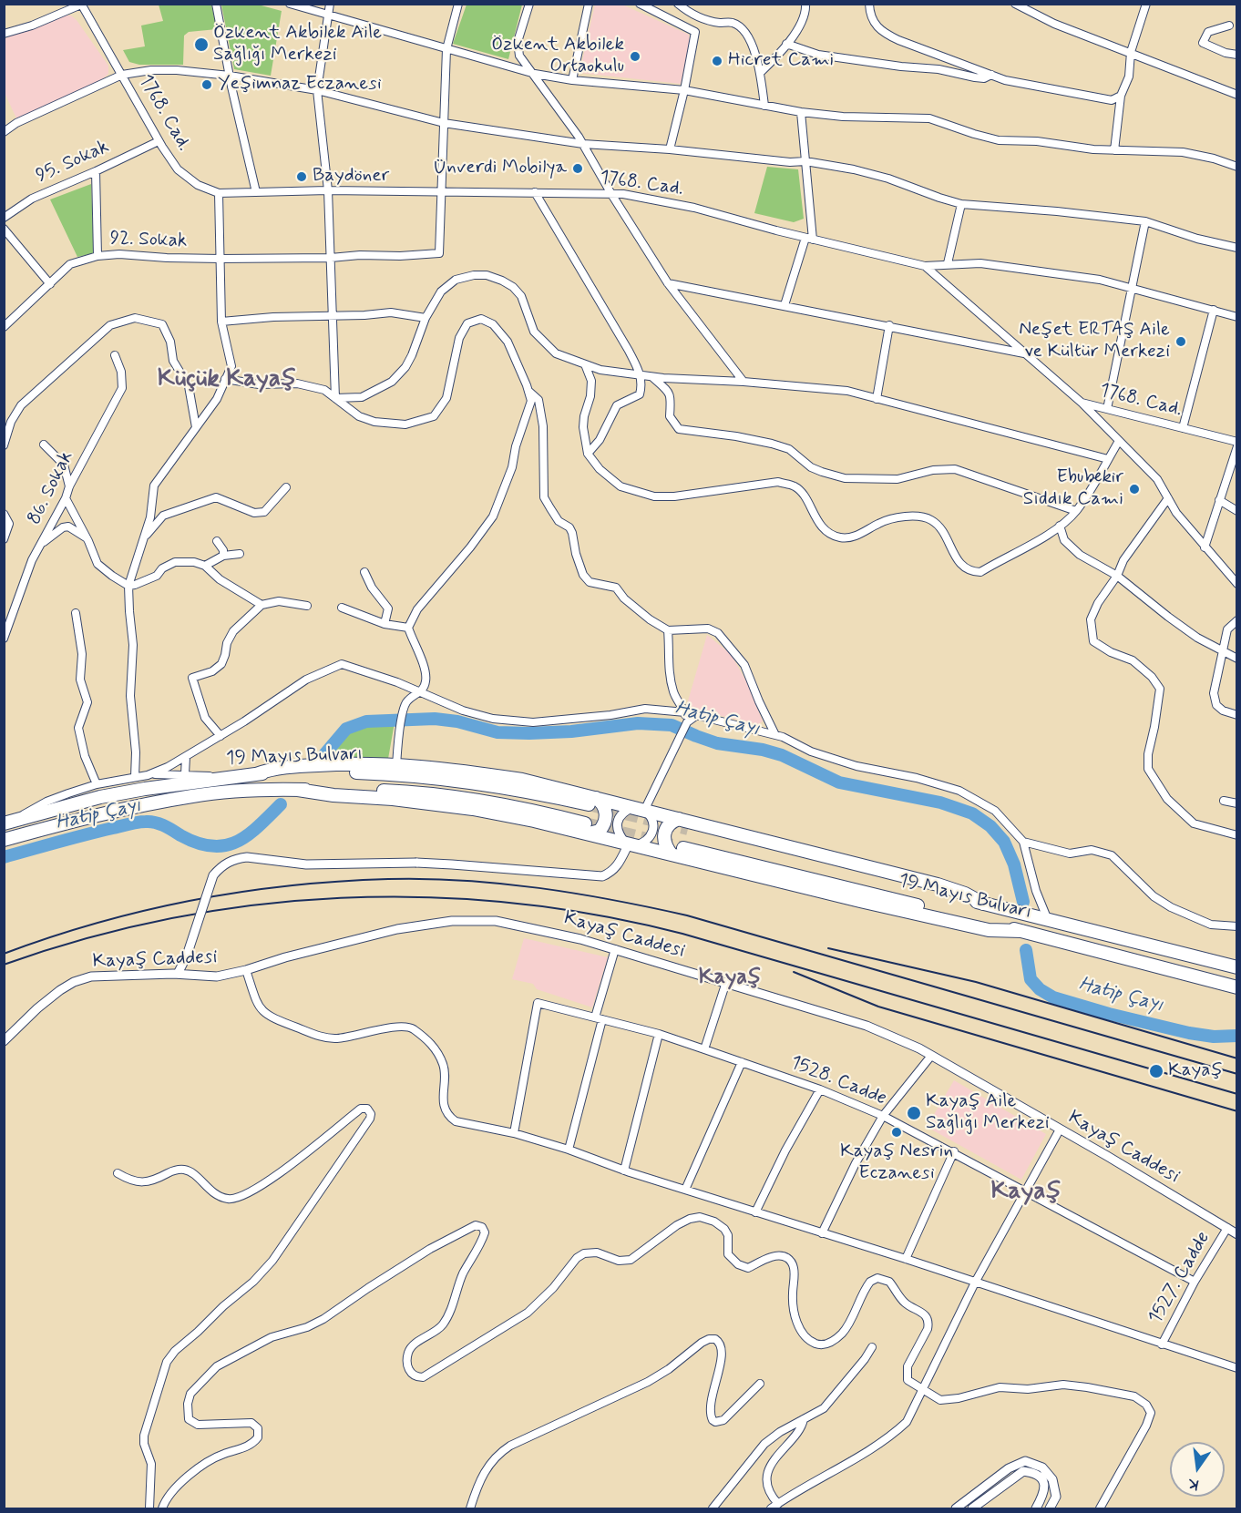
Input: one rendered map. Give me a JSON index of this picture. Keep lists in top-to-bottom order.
{
  "streets": {
    "highway": ["19 Mayıs Bulvarı"],
    "street": [
      "1768. Cad.",
      "95. Sokak",
      "92. Sokak",
      "86. Sokak",
      "Kayaş Caddesi",
      "1528. Cadde",
      "1527. Cadde"
    ]
  },
  "crossings": [
    ["1768. Cad.", "95. Sokak"],
    ["1768. Cad.", "92. Sokak"],
    ["Kayaş Caddesi", "1527. Cadde"],
    ["1528. Cadde", "1527. Cadde"]
  ],
  "districts": ["Küçük Kayaş", "Kayaş", "Kayaş"],
  "water": ["Hatip Çayı"],
  "places": [
    "Özkent Akbilek Aile Sağlığı Merkezi",
    "Özkent Akbilek Ortaokulu",
    "Hicret Cami",
    "Yeşimnaz Eczanesi",
    "Ünverdi Mobilya",
    "Baydöner",
    "Neşet ERTAŞ Aile ve Kültür Merkezi",
    "Ebubekir Sıddık Cami",
    "Kayaş",
    "Kayaş Aile Sağlığı Merkezi",
    "Kayaş Nesrin Eczanesi"
  ],
  "north": "bottom"
}
